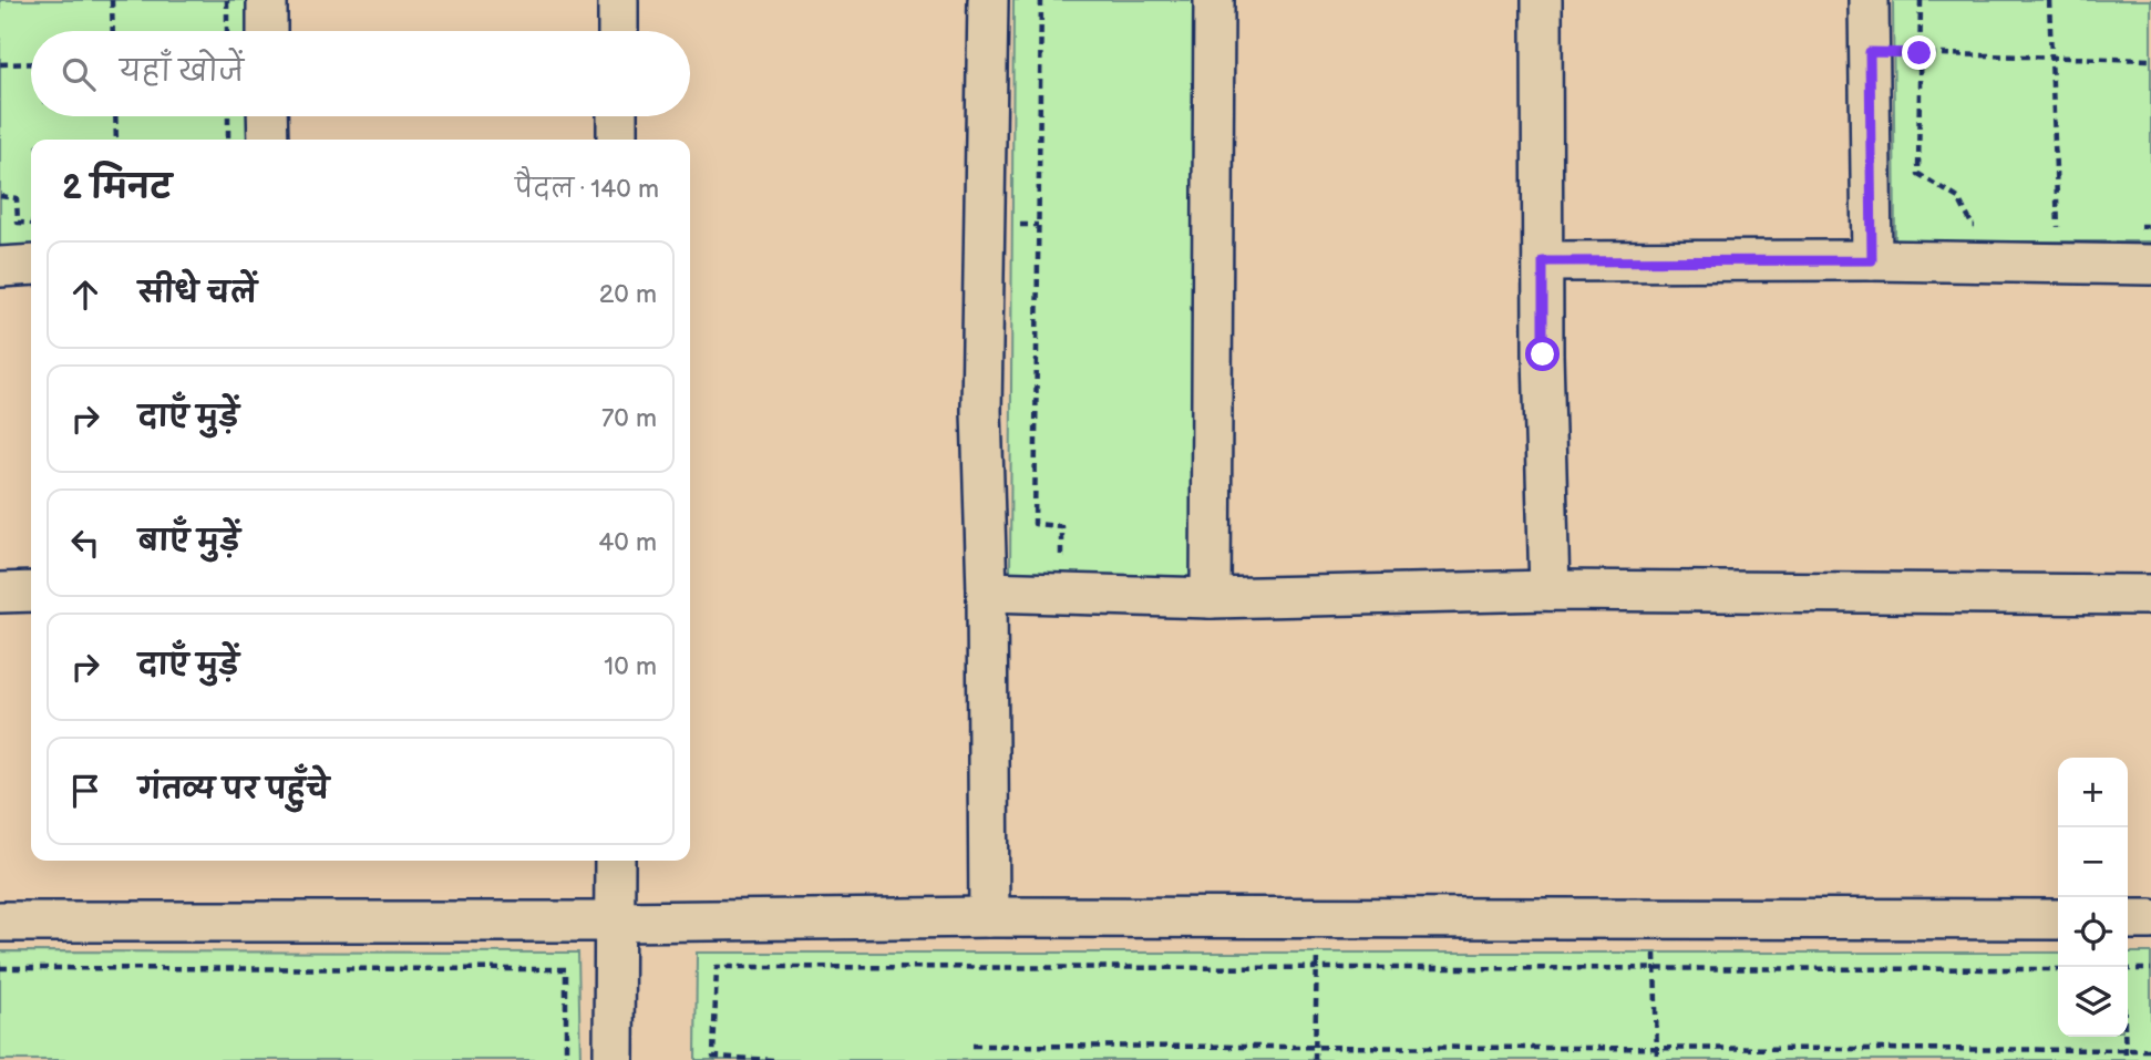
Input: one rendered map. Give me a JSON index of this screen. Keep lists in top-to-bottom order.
{
  "page": {
    "search": "यहाँ खोजें",
    "heading": ["2 मिनट", "पैदल · 140 m"],
    "list": [
      ["सीधे चलें", "20 m"],
      ["दाएँ मुड़ें", "70 m"],
      ["बाएँ मुड़ें", "40 m"],
      ["दाएँ मुड़ें", "10 m"],
      "गंतव्य पर पहुँचे"
    ],
    "map_buttons": ["+", "−"]
  }
}
